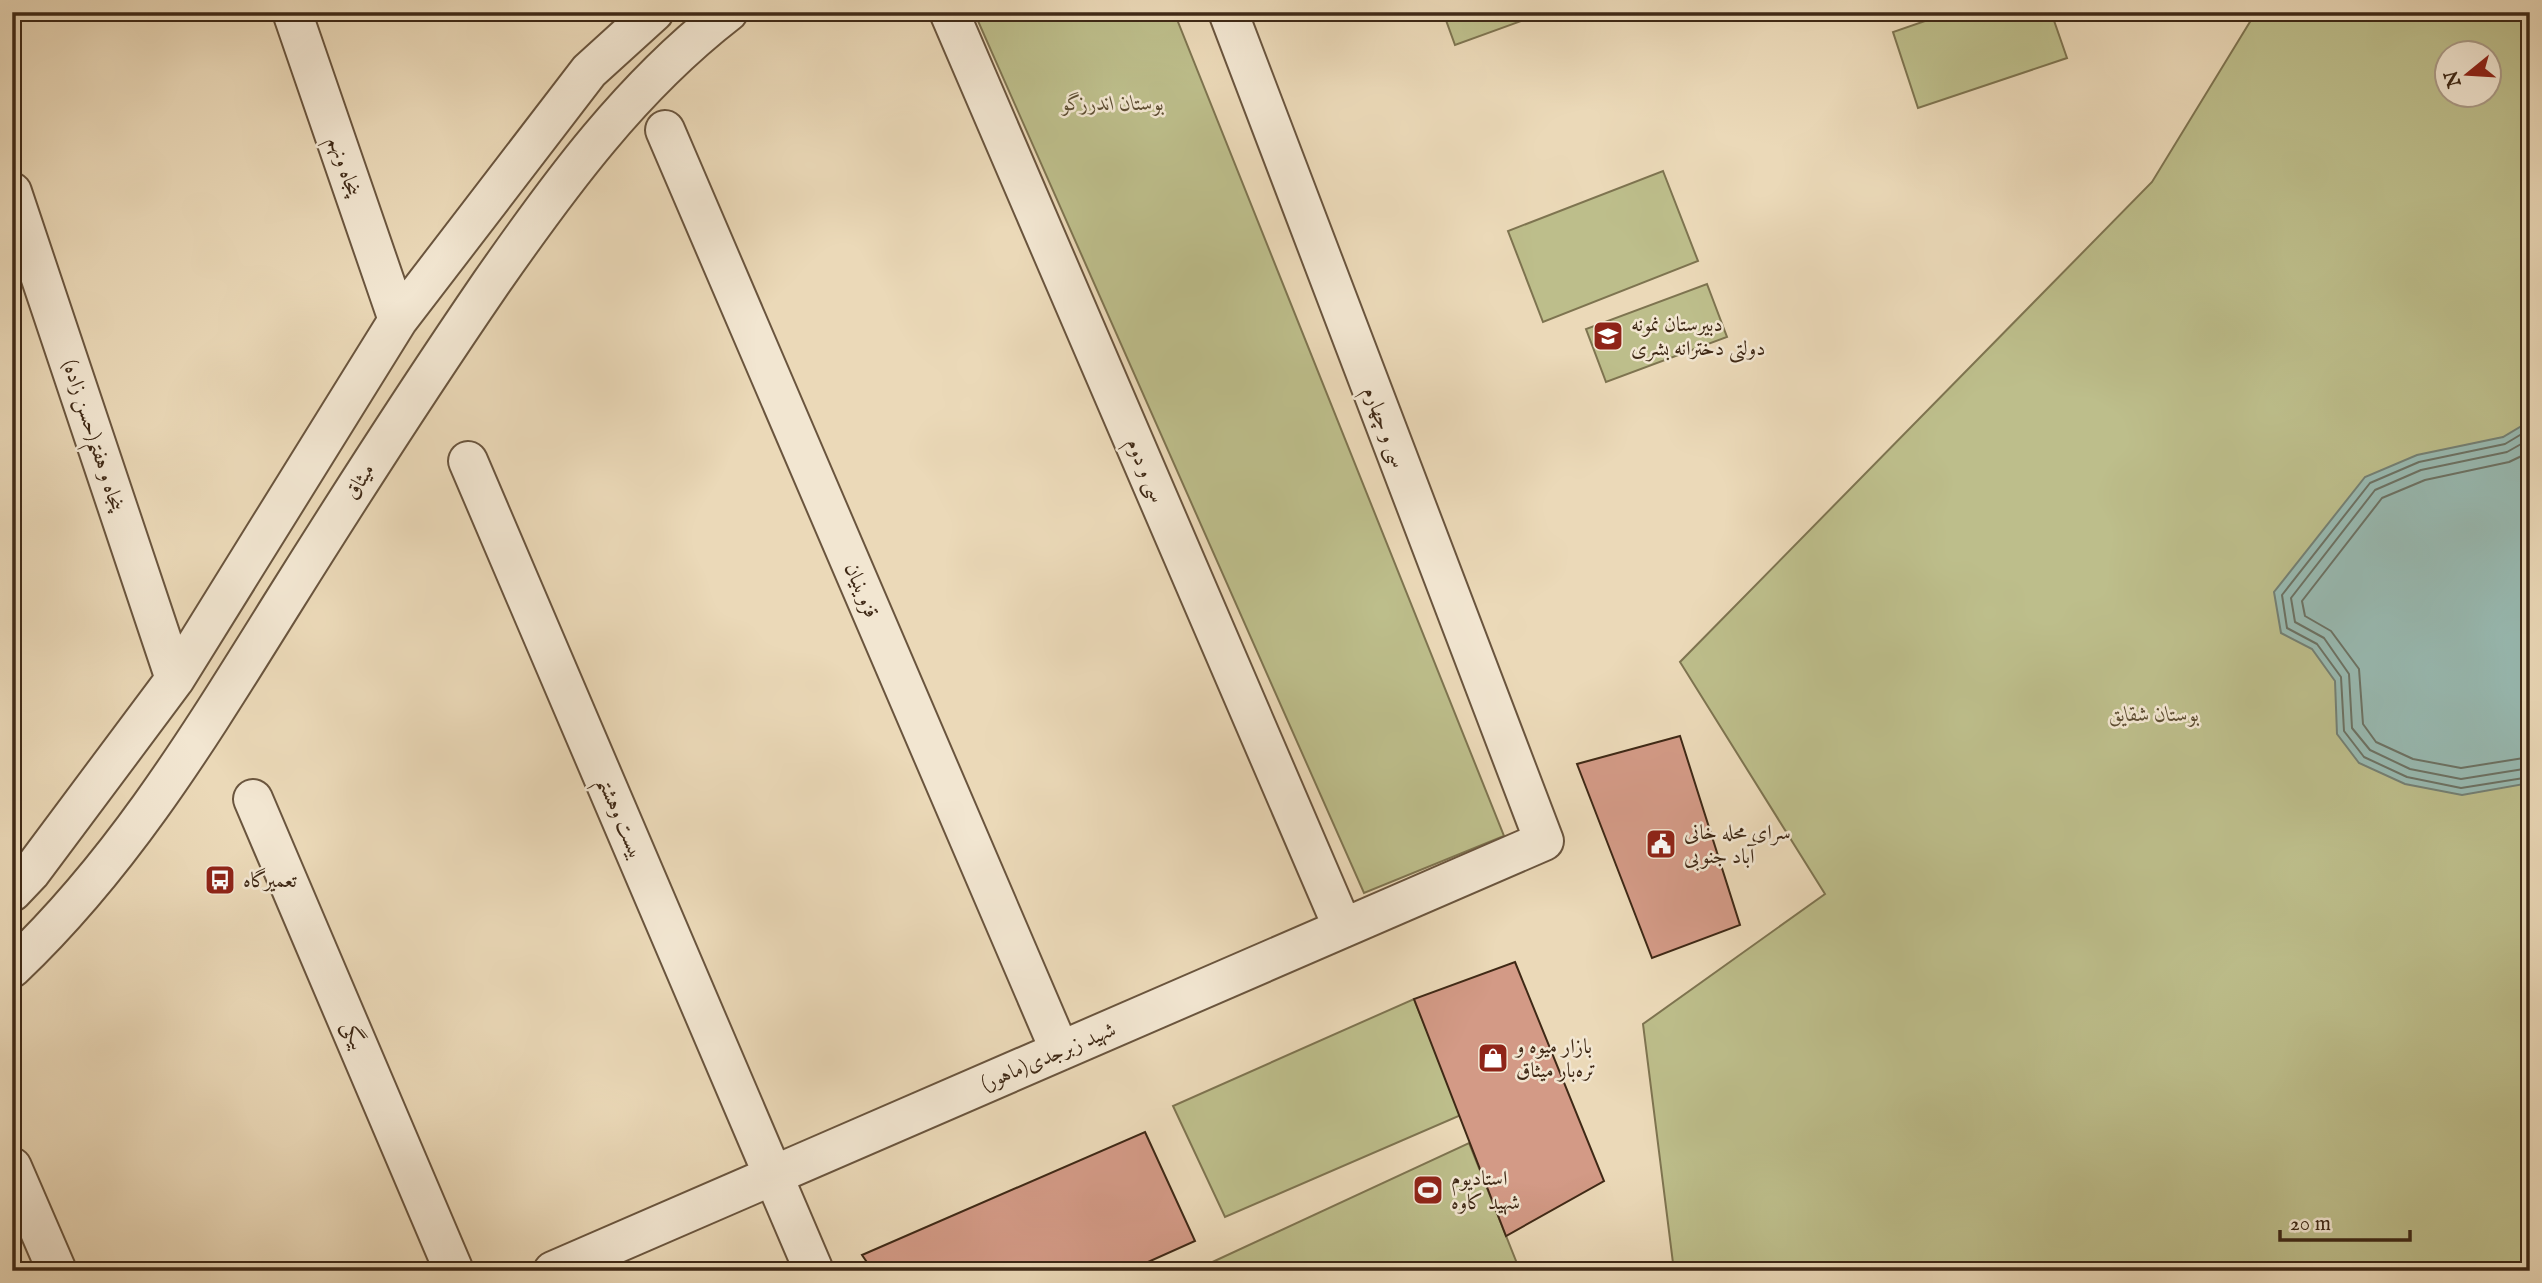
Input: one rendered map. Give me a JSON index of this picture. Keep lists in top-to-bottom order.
{
  "streets": {
    "street": [
      "پنجاه ونهم",
      "سی و چهارم",
      "(حسن زاده)پنجاه و هفتم",
      "سی و دوم",
      "میثاق",
      "قزوینیان",
      "بیست وهشتم",
      "بیگی",
      "شهید زبرجدی(ماهور)"
    ]
  },
  "crossings": [
    ["سی و چهارم", "شهید زبرجدی(ماهور)"],
    ["سی و دوم", "شهید زبرجدی(ماهور)"],
    ["قزوینیان", "شهید زبرجدی(ماهور)"],
    ["بیست وهشتم", "شهید زبرجدی(ماهور)"]
  ],
  "parks": ["بوستان اندرزگو", "بوستان شقایق"],
  "places": {
    "school or university": ["دبیرستان نمونه دولتی دخترانه بشری"],
    "public building": ["سرای محله خانی آباد جنوبی"],
    "bus stop": ["تعمیرگاه"],
    "shop": ["بازار میوه و تره‌بار میثاق"],
    "sports": ["استادیوم شهید کاوه"]
  },
  "scale_bar": "20 m",
  "north": "left"
}
